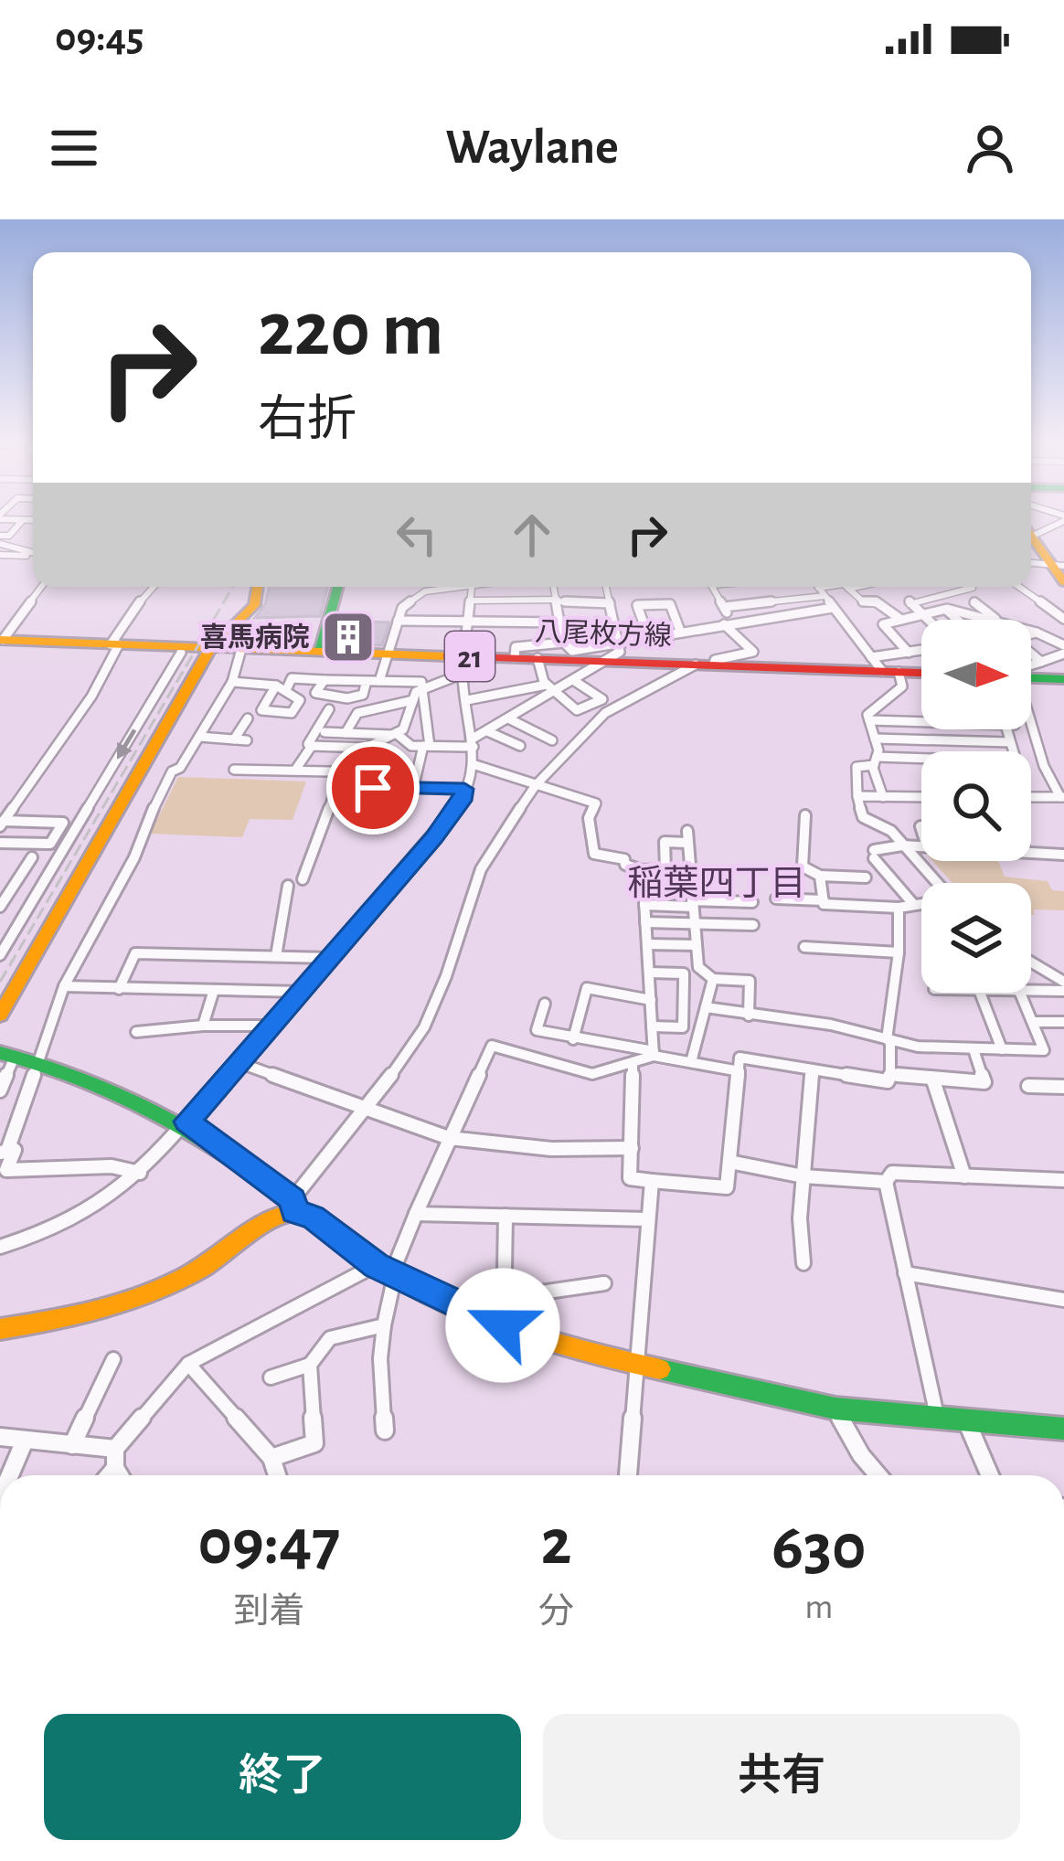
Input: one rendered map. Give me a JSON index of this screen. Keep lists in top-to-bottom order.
{
  "streets": {
    "street": ["八尾枚方線", "21"]
  },
  "districts": ["稲葉四丁目"],
  "places": {
    "building": ["喜馬病院"]
  },
  "north": "right",
  "page": {
    "status": "09:45",
    "header": "Waylane",
    "turn": ["220 m", "右折"],
    "eta": [
      "09:47",
      "到着",
      "2",
      "分",
      "630",
      "m"
    ],
    "buttons": ["終了", "共有"]
  }
}
